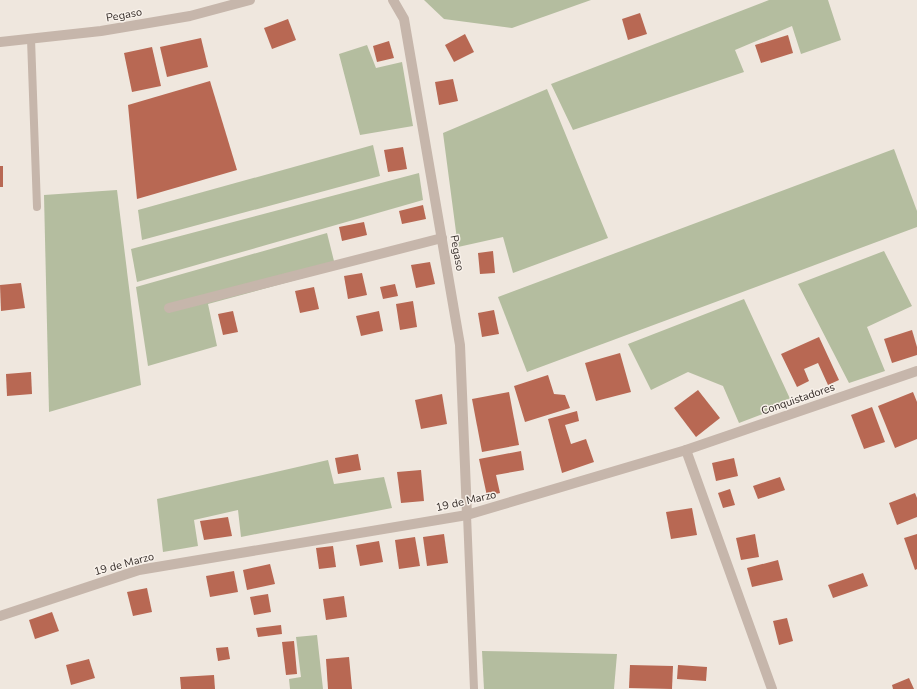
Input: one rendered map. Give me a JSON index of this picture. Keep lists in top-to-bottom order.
{
  "streets": {
    "street": ["Pegaso", "Conquistadores", "19 de Marzo"]
  },
  "crossings": [
    ["Pegaso", "19 de Marzo"],
    ["Conquistadores", "19 de Marzo"]
  ]
}
